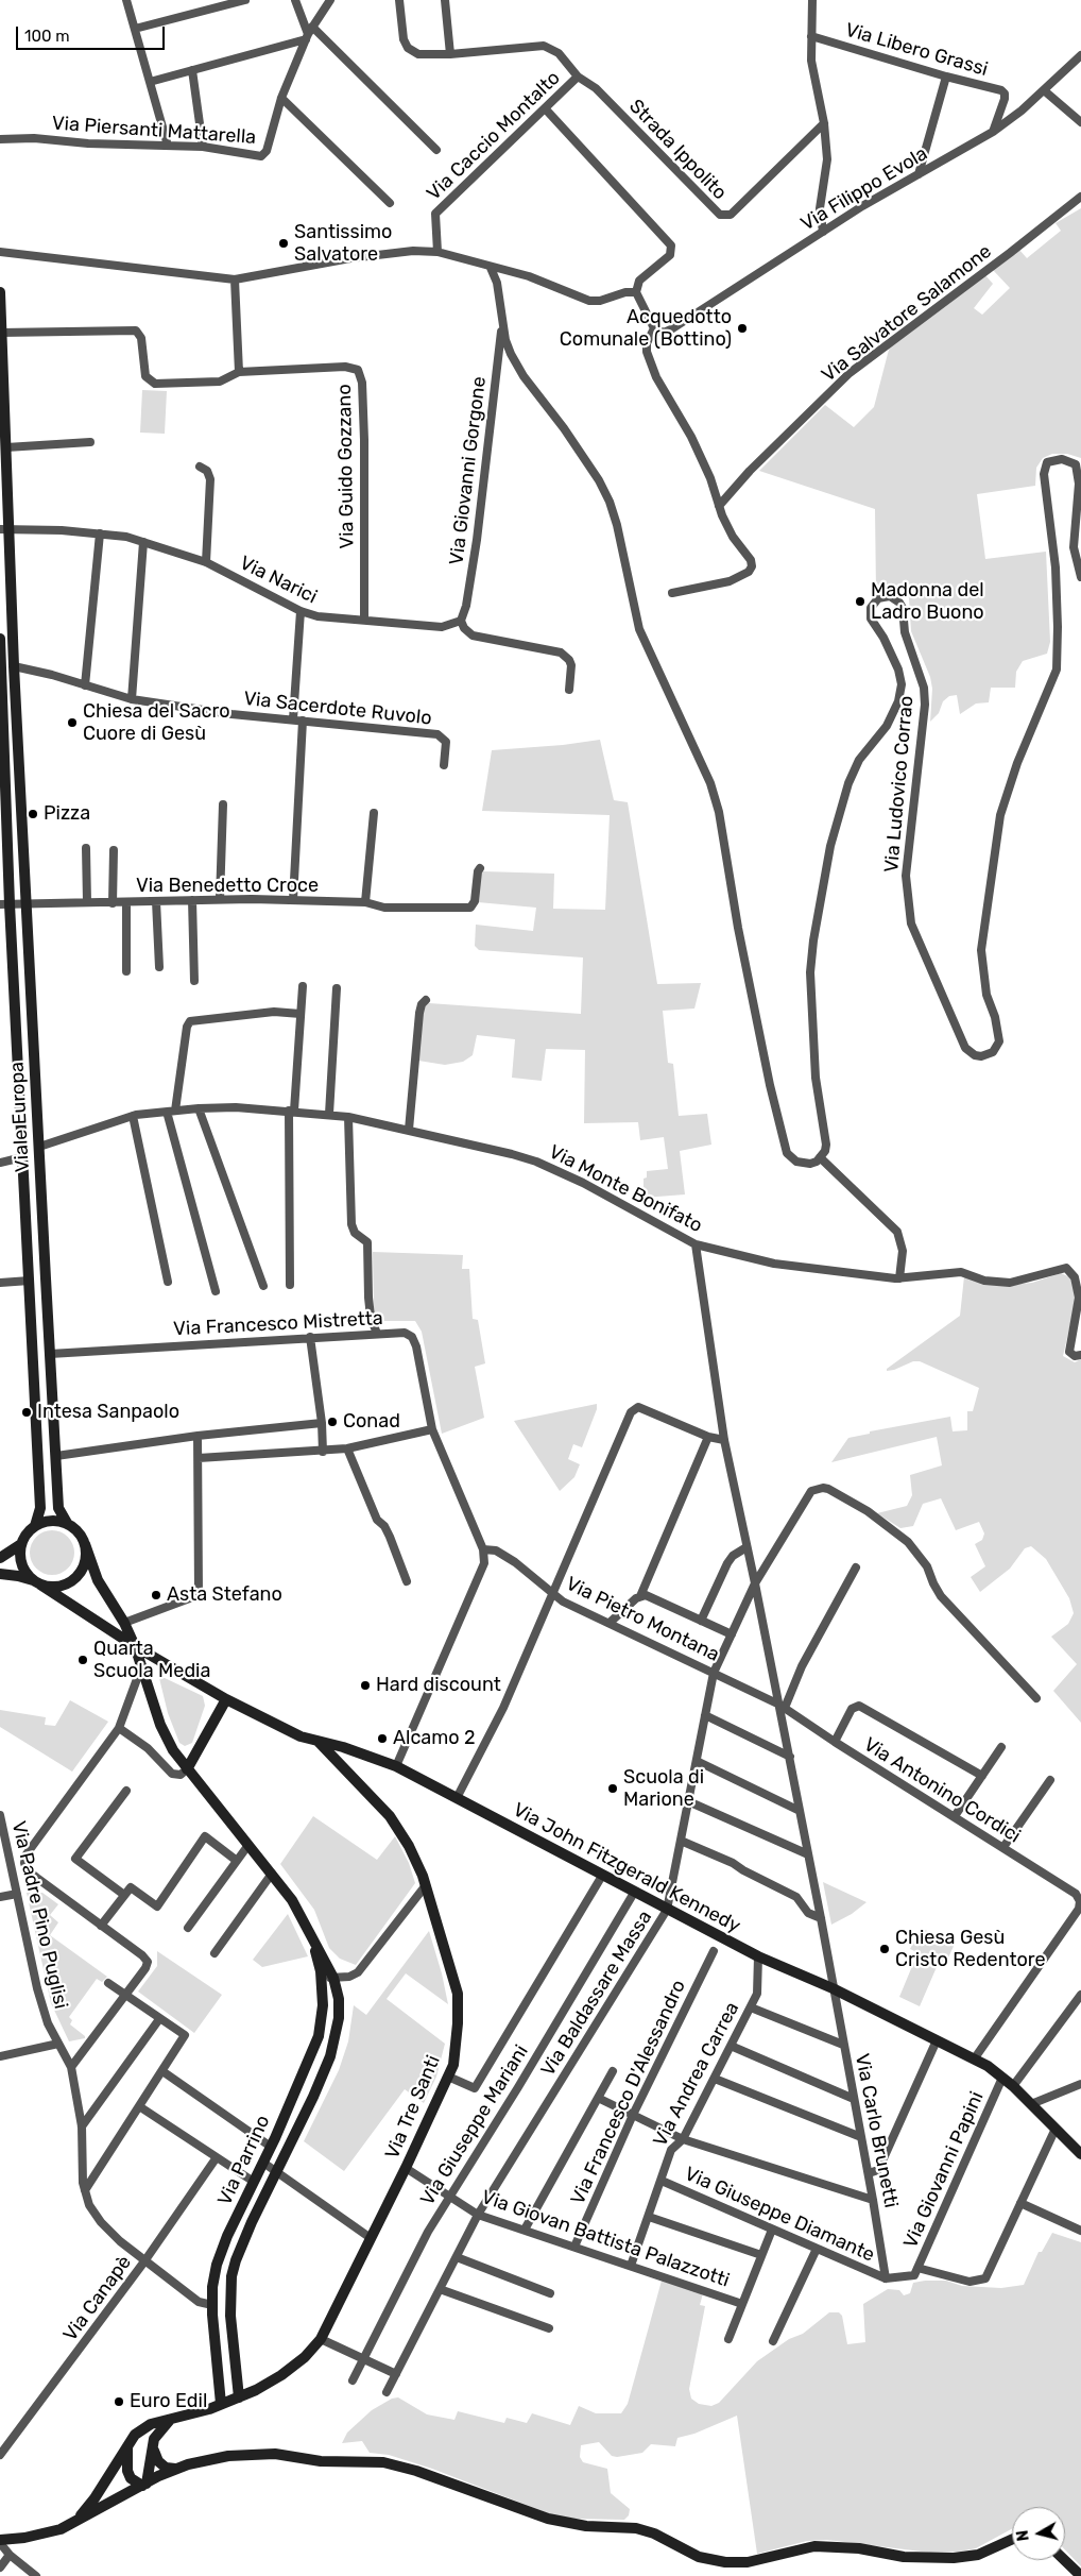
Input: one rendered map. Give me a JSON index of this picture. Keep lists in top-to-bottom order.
{
  "streets": {
    "street": [
      "Via Libero Grassi",
      "Via Piersanti Mattarella",
      "Via Caccio Montalto",
      "Strada Ippolito",
      "Via Filippo Evola",
      "Via Salvatore Salamone",
      "Via Guido Gozzano",
      "Via Giovanni Gorgone",
      "Via Narici",
      "Via Sacerdote Ruvolo",
      "Via Ludovico Corrao",
      "Via Benedetto Croce",
      "Viale Europa",
      "Via Monte Bonifato",
      "Via Francesco Mistretta",
      "Via Pietro Montana",
      "Via Antonino Cordici",
      "Via John Fitzgerald Kennedy",
      "Via Padre Pino Puglisi",
      "Via Baldassare Massa",
      "Via Andrea Carrea",
      "Via Francesco D'Alessandro",
      "Via Tre Santi",
      "Via Giuseppe Mariani",
      "Via Carlo Brunetti",
      "Via Parrino",
      "Via Giovanni Papini",
      "Via Giuseppe Diamante",
      "Via Giovan Battista Palazzotti",
      "Via Canapè"
    ]
  },
  "crossings": [
    ["Via Libero Grassi", "Via Filippo Evola"],
    ["Via Caccio Montalto", "Strada Ippolito"],
    ["Via Guido Gozzano", "Via Narici"],
    ["Via Giovanni Gorgone", "Via Narici"],
    ["Via Narici", "Viale Europa"],
    ["Via Sacerdote Ruvolo", "Viale Europa"],
    ["Via Benedetto Croce", "Viale Europa"],
    ["Viale Europa", "Via Monte Bonifato"],
    ["Viale Europa", "Via Francesco Mistretta"],
    ["Viale Europa", "Via John Fitzgerald Kennedy"],
    ["Via Monte Bonifato", "Via Carlo Brunetti"],
    ["Via Pietro Montana", "Via Antonino Cordici"],
    ["Via Pietro Montana", "Via Baldassare Massa"],
    ["Via Pietro Montana", "Via Carlo Brunetti"],
    ["Via Antonino Cordici", "Via John Fitzgerald Kennedy"],
    ["Via Antonino Cordici", "Via Carlo Brunetti"],
    ["Via John Fitzgerald Kennedy", "Via Baldassare Massa"],
    ["Via John Fitzgerald Kennedy", "Via Andrea Carrea"],
    ["Via John Fitzgerald Kennedy", "Via Tre Santi"],
    ["Via John Fitzgerald Kennedy", "Via Giuseppe Mariani"],
    ["Via John Fitzgerald Kennedy", "Via Carlo Brunetti"],
    ["Via John Fitzgerald Kennedy", "Via Parrino"],
    ["Via John Fitzgerald Kennedy", "Via Giovanni Papini"],
    ["Via Padre Pino Puglisi", "Via Parrino"],
    ["Via Padre Pino Puglisi", "Via Canapè"],
    ["Via Baldassare Massa", "Via Carlo Brunetti"],
    ["Via Baldassare Massa", "Via Giovan Battista Palazzotti"],
    ["Via Andrea Carrea", "Via Giuseppe Diamante"],
    ["Via Andrea Carrea", "Via Giovan Battista Palazzotti"],
    ["Via Francesco D'Alessandro", "Via Giovan Battista Palazzotti"],
    ["Via Tre Santi", "Via Parrino"],
    ["Via Tre Santi", "Via Giovan Battista Palazzotti"],
    ["Via Giuseppe Mariani", "Via Giovan Battista Palazzotti"],
    ["Via Carlo Brunetti", "Via Giuseppe Diamante"]
  ],
  "places": [
    "Santissimo Salvatore",
    "Acquedotto Comunale (Bottino)",
    "Madonna del Ladro Buono",
    "Chiesa del Sacro Cuore di Gesù",
    "Pizza",
    "Intesa Sanpaolo",
    "Conad",
    "Asta Stefano",
    "Quarta Scuola Media",
    "Hard discount",
    "Alcamo 2",
    "Scuola di Marione",
    "Chiesa Gesù Cristo Redentore",
    "Euro Edil"
  ],
  "scale_bar": "100 m",
  "north": "left"
}
